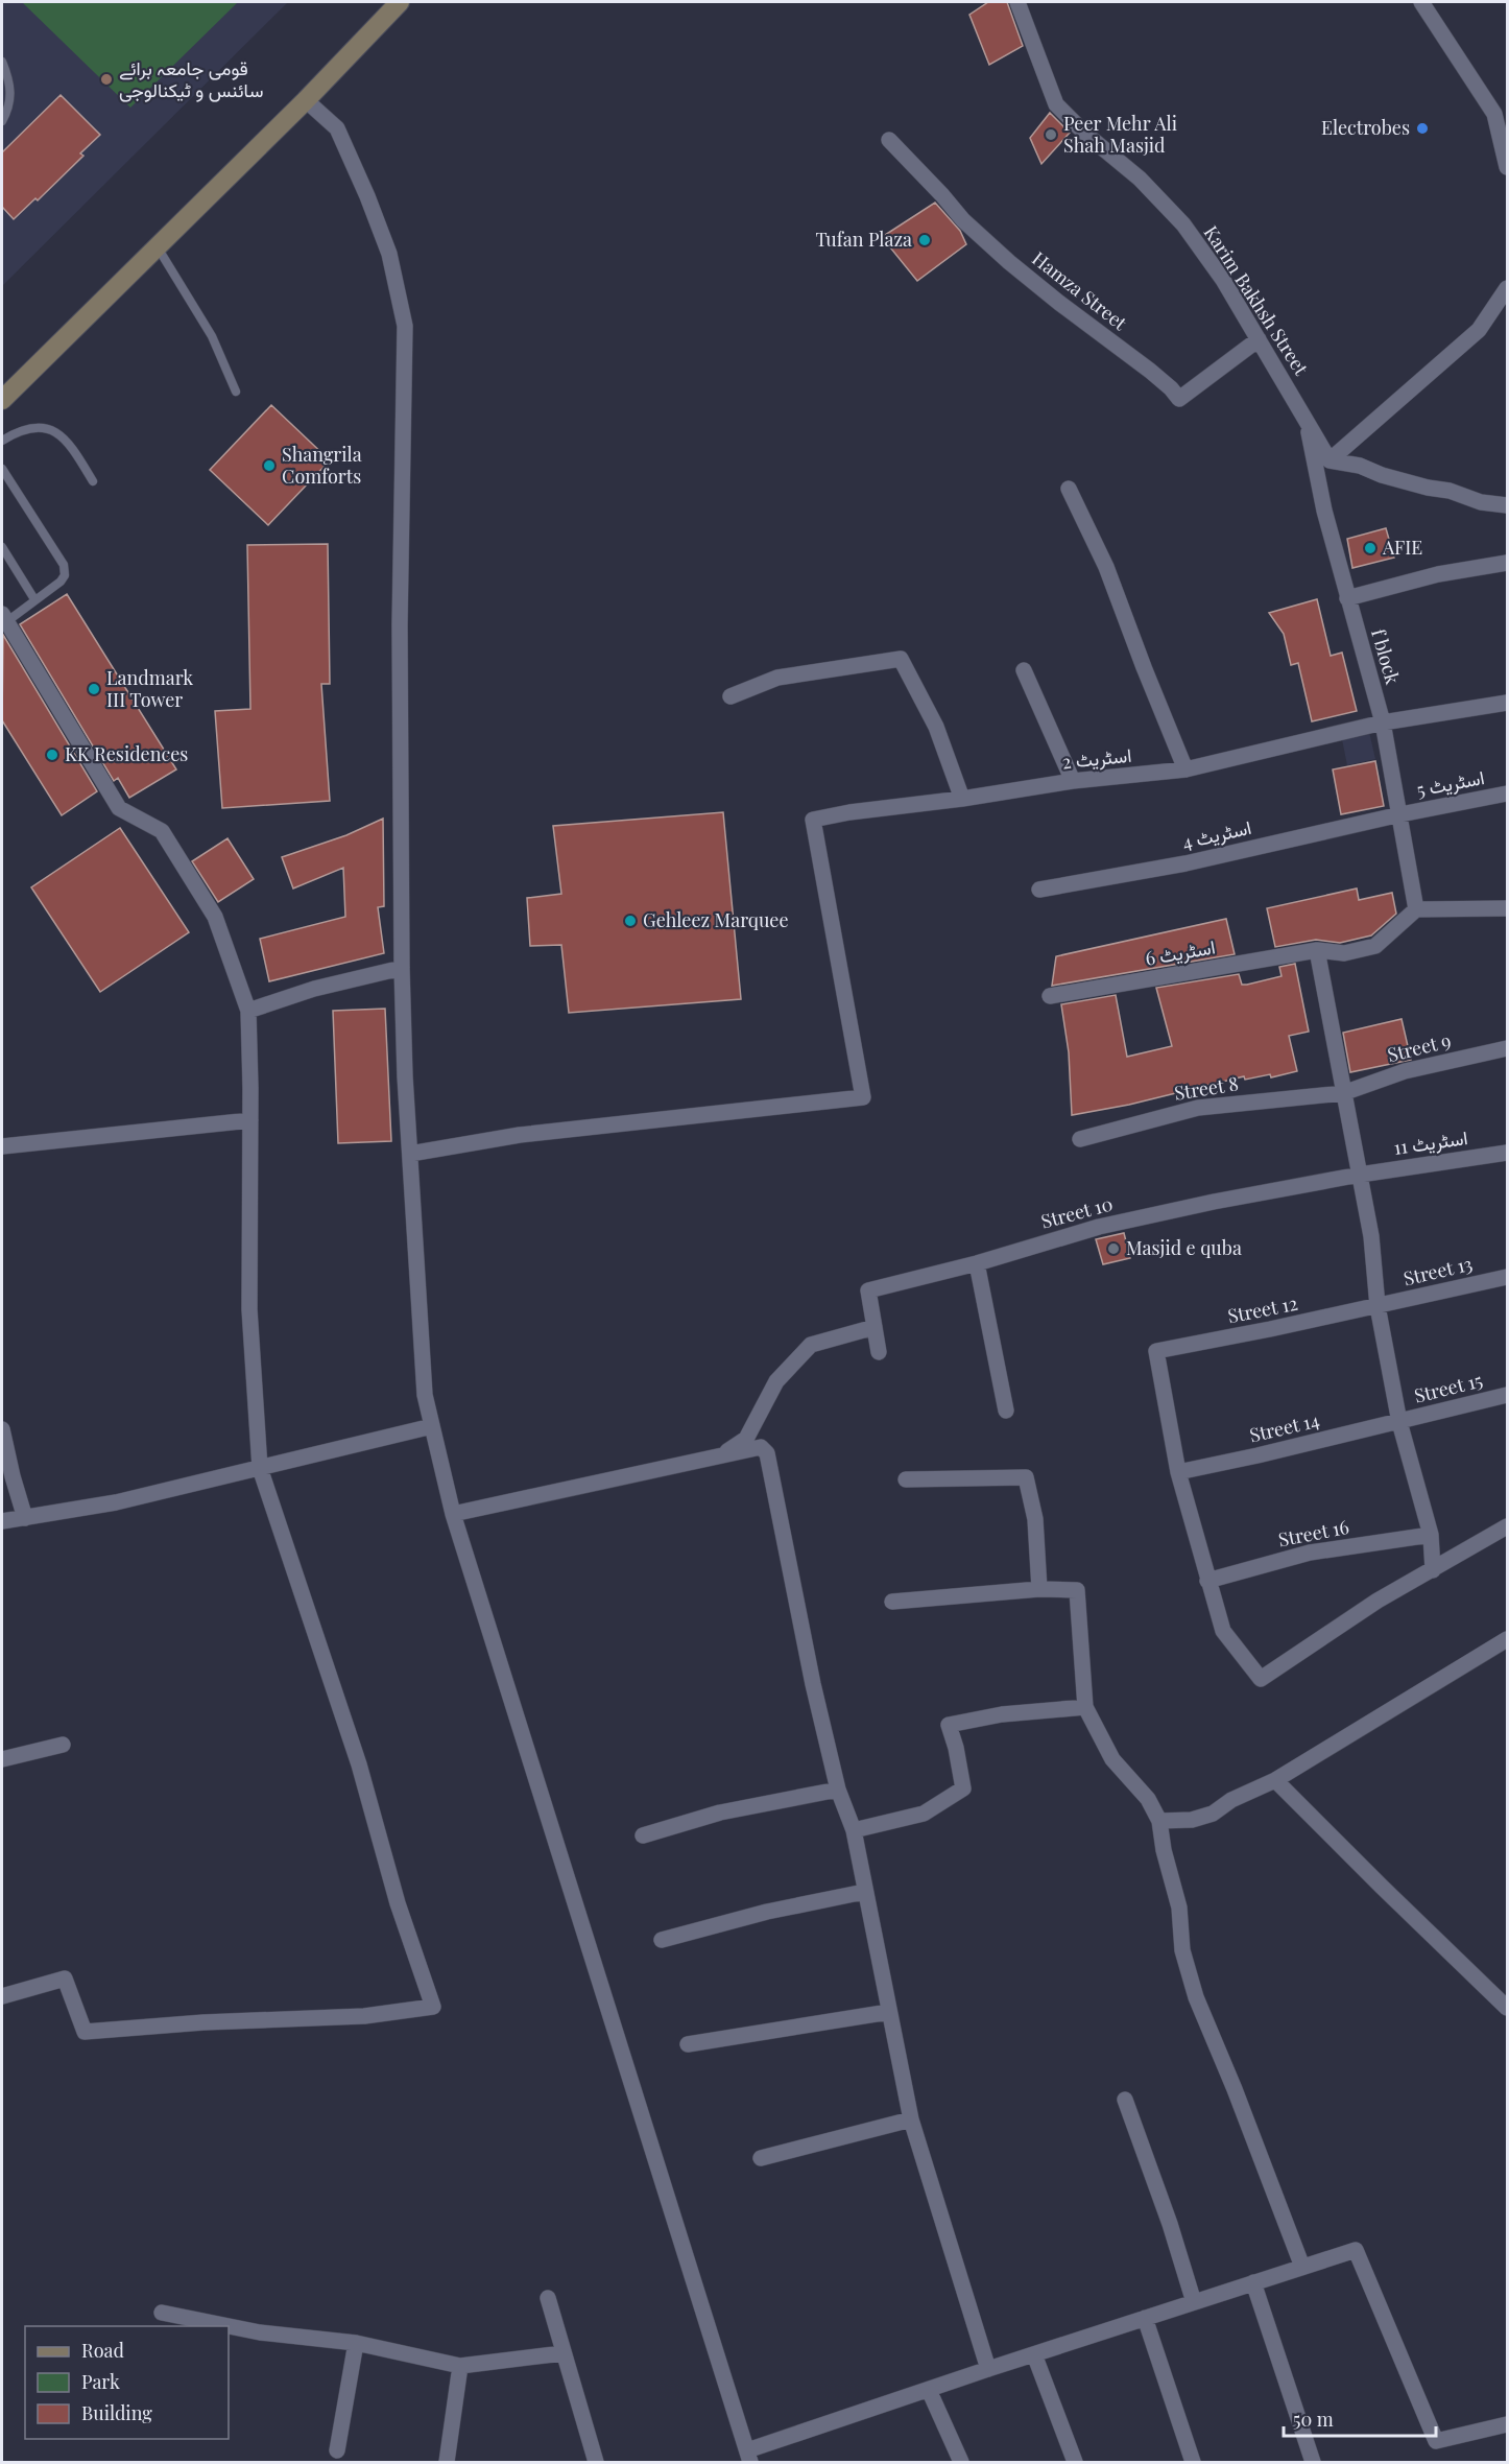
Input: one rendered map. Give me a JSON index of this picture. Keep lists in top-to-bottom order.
{
  "streets": {
    "street": [
      "Hamza Street",
      "Karim Bakhsh Street",
      "f block",
      "اسٹریٹ 2",
      "اسٹریٹ 5",
      "اسٹریٹ 4",
      "اسٹریٹ 6",
      "Street 9",
      "Street 8",
      "اسٹریٹ 11",
      "Street 10",
      "Street 13",
      "Street 12",
      "Street 15",
      "Street 14",
      "Street 16"
    ]
  },
  "crossings": [
    ["Hamza Street", "Karim Bakhsh Street"],
    ["Karim Bakhsh Street", "f block"],
    ["f block", "اسٹریٹ 2"],
    ["f block", "اسٹریٹ 5"],
    ["f block", "اسٹریٹ 4"],
    ["f block", "اسٹریٹ 6"],
    ["اسٹریٹ 5", "اسٹریٹ 4"],
    ["Street 9", "Street 8"],
    ["اسٹریٹ 11", "Street 10"],
    ["Street 13", "Street 12"],
    ["Street 12", "Street 14"],
    ["Street 15", "Street 14"]
  ],
  "places": [
    "قومی جامعہ برائے سائنس و ٹیکنالوجی",
    "Electrobes",
    "Peer Mehr Ali Shah Masjid",
    "Tufan Plaza",
    "Shangrila Comforts",
    "AFIE",
    "Landmark III Tower",
    "KK Residences",
    "Gehleez Marquee",
    "Masjid e quba"
  ],
  "legend": ["Road", "Park", "Building"],
  "scale_bar": "50 m"
}
